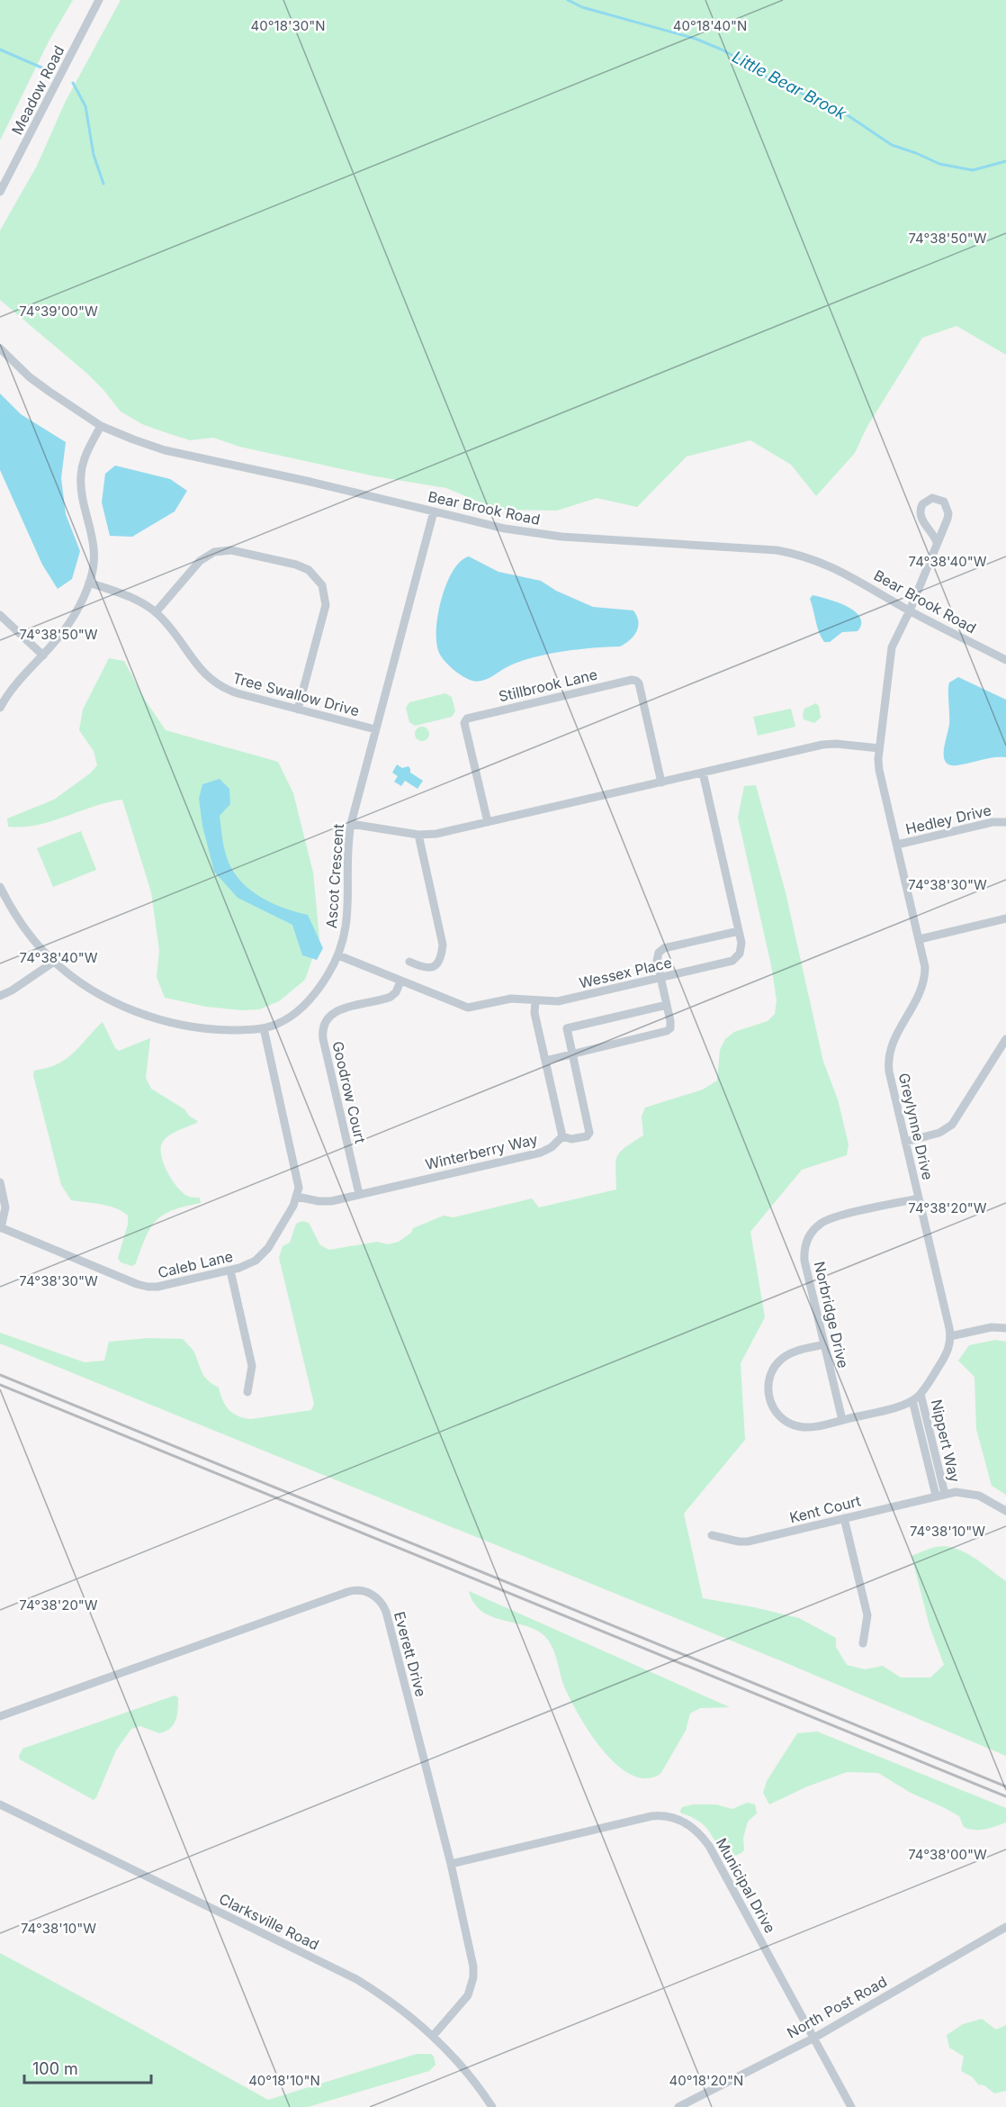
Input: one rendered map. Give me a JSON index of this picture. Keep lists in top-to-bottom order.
{
  "streets": {
    "street": [
      "Meadow Road",
      "Bear Brook Road",
      "Stillbrook Lane",
      "Tree Swallow Drive",
      "Hedley Drive",
      "Ascot Crescent",
      "Wessex Place",
      "Goodrow Court",
      "Greylynne Drive",
      "Winterberry Way",
      "Caleb Lane",
      "Norbridge Drive",
      "Nippert Way",
      "Kent Court",
      "Everett Drive",
      "Municipal Drive",
      "Clarksville Road",
      "North Post Road"
    ]
  },
  "crossings": [
    ["Bear Brook Road", "Ascot Crescent"],
    ["Bear Brook Road", "Greylynne Drive"],
    ["Tree Swallow Drive", "Ascot Crescent"],
    ["Hedley Drive", "Greylynne Drive"],
    ["Ascot Crescent", "Wessex Place"],
    ["Wessex Place", "Goodrow Court"],
    ["Goodrow Court", "Winterberry Way"],
    ["Greylynne Drive", "Norbridge Drive"],
    ["Winterberry Way", "Caleb Lane"],
    ["Nippert Way", "Kent Court"],
    ["Everett Drive", "Municipal Drive"],
    ["Everett Drive", "Clarksville Road"],
    ["Municipal Drive", "North Post Road"]
  ],
  "water": ["Little Bear Brook"],
  "scale_bar": "100 m",
  "coordinates": [
    "40°18'40\"N",
    "40°18'30\"N",
    "74°38'50\"W",
    "74°39'00\"W",
    "74°38'40\"W",
    "74°38'30\"W",
    "74°38'20\"W",
    "74°38'10\"W",
    "74°38'00\"W",
    "40°18'10\"N",
    "40°18'20\"N"
  ]
}
